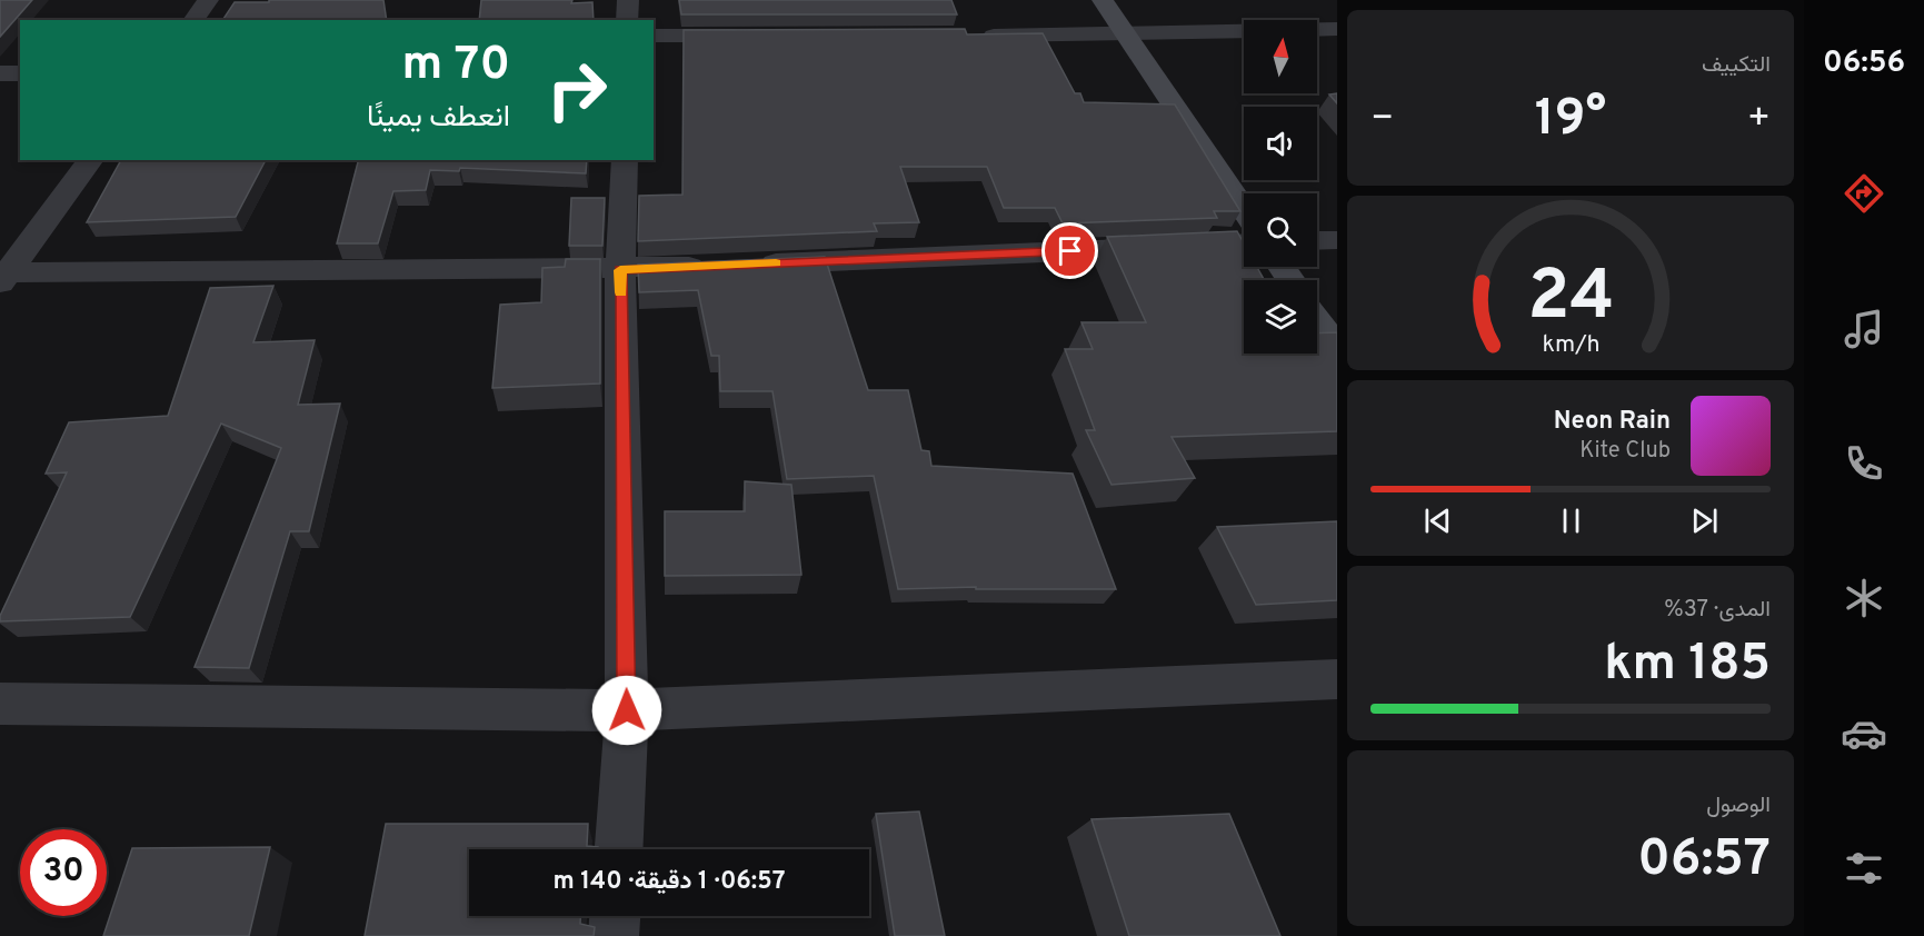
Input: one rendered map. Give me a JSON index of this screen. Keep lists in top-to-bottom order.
{
  "north": "top",
  "page": {
    "tabs": "06:56",
    "tile": [
      "التكييف",
      ["المدى · 37%", "185 km"],
      ["الوصول", "06:57"]
    ],
    "turn": ["70 m", "انعطف يمينًا"],
    "heat": ["−", "19°", "+"],
    "song": ["Neon Rain", "Kite Club"],
    "limit": "30",
    "trip": "06:57 · 1 دقيقة · 140 m",
    "gauge": ["24", "km/h"]
  }
}
